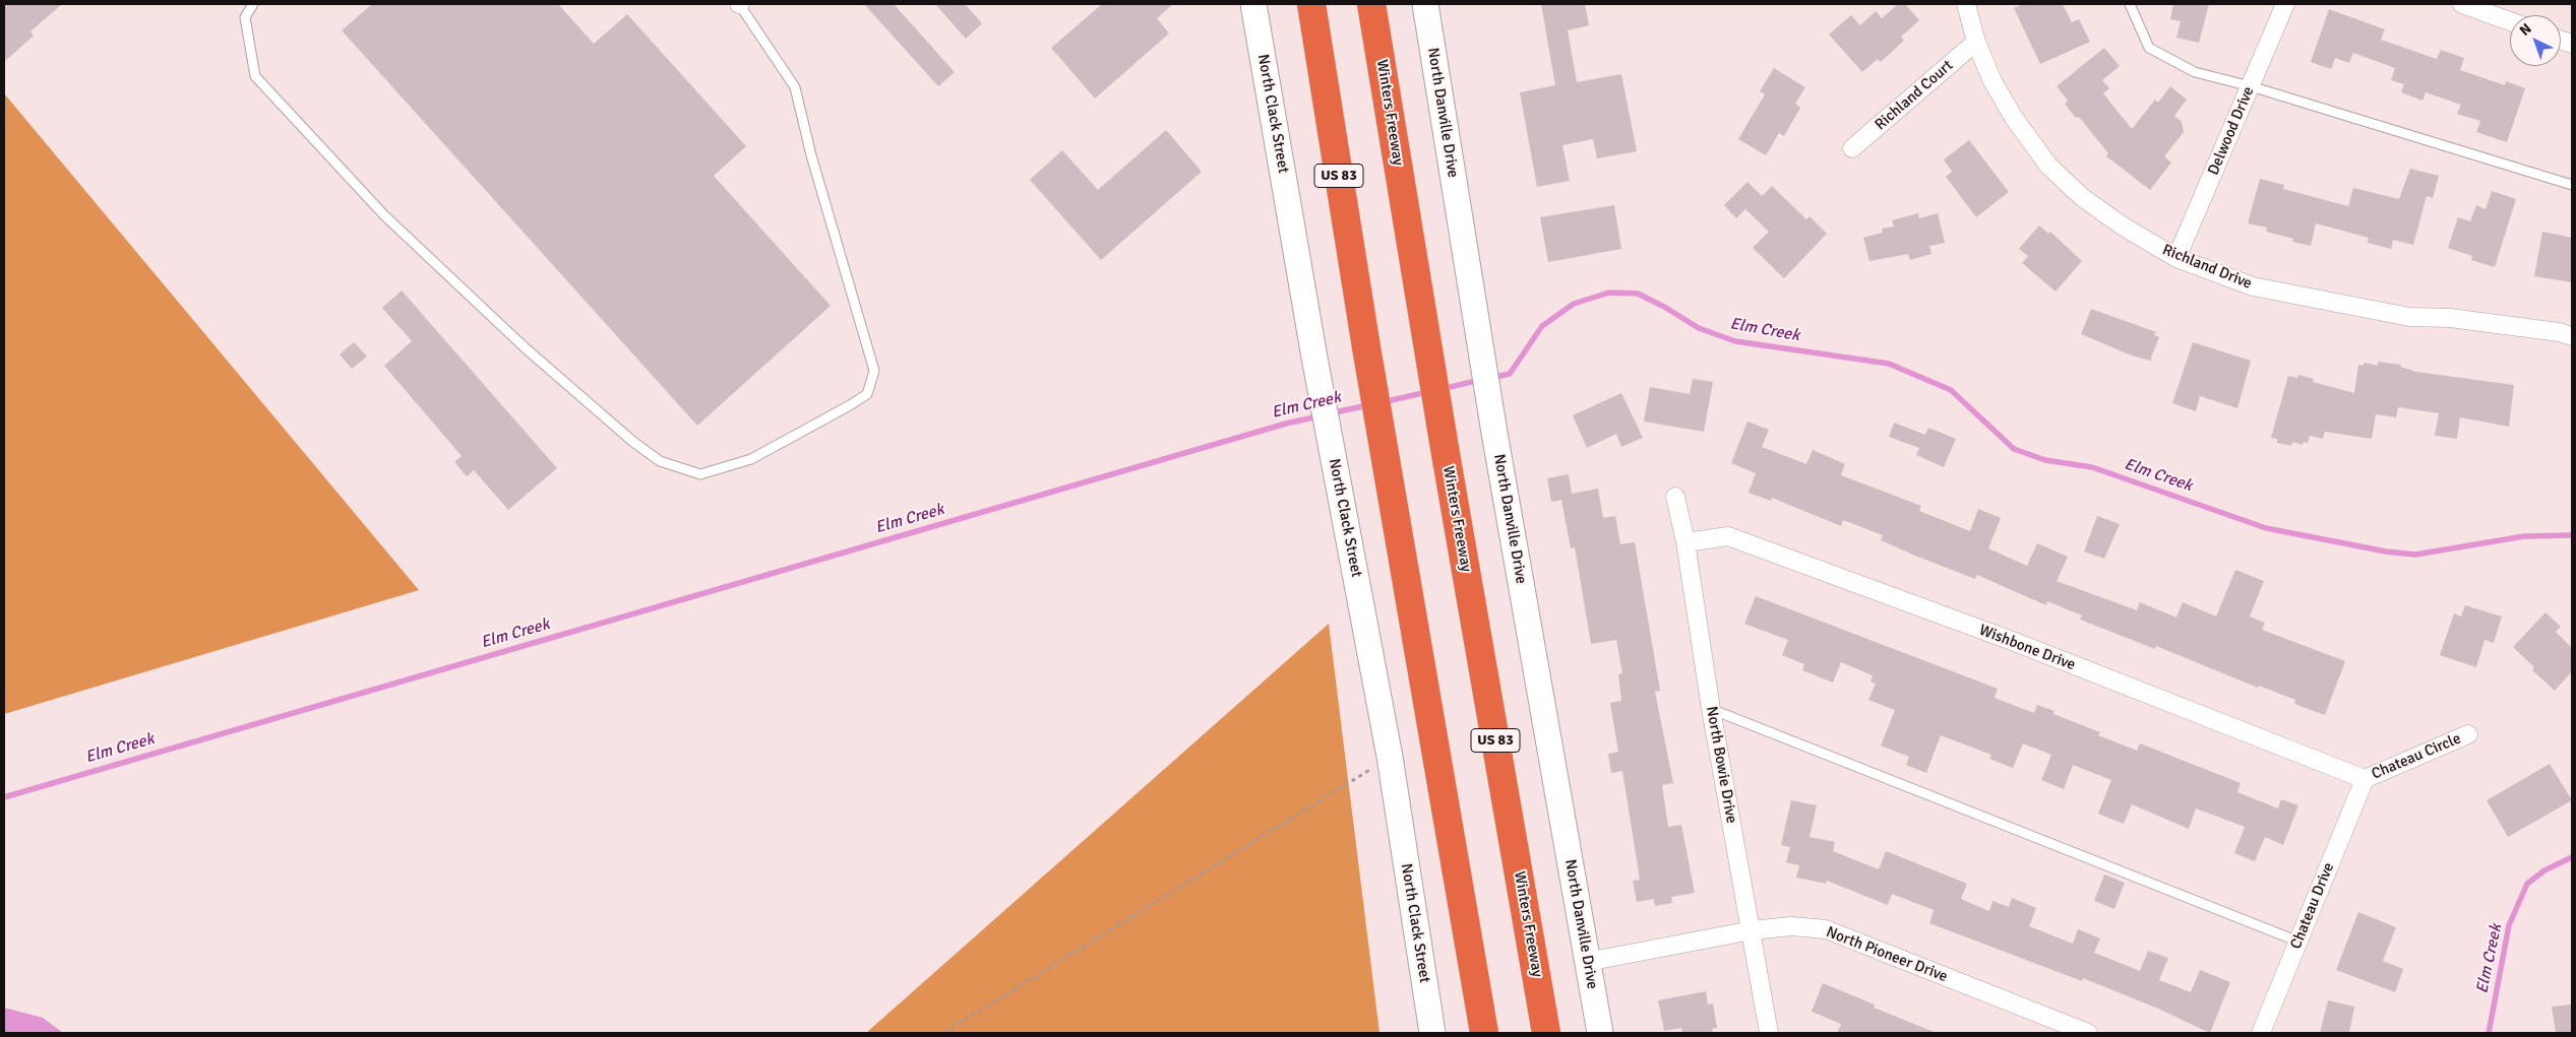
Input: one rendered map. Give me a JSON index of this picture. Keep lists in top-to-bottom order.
{
  "streets": {
    "highway": ["Winters Freeway", "US 83"],
    "main road": ["North Danville Drive", "North Clack Street"],
    "street": [
      "Richland Court",
      "Delwood Drive",
      "Richland Drive",
      "Wishbone Drive",
      "Chateau Circle",
      "North Bowie Drive",
      "Chateau Drive",
      "North Pioneer Drive"
    ]
  },
  "crossings": [
    ["Richland Court", "Richland Drive"],
    ["North Danville Drive", "North Pioneer Drive"],
    ["Delwood Drive", "Richland Drive"],
    ["Wishbone Drive", "Chateau Circle"],
    ["Wishbone Drive", "North Bowie Drive"],
    ["Wishbone Drive", "Chateau Drive"],
    ["Chateau Circle", "Chateau Drive"],
    ["North Bowie Drive", "North Pioneer Drive"]
  ],
  "water": ["Elm Creek"],
  "north": "top left"
}
